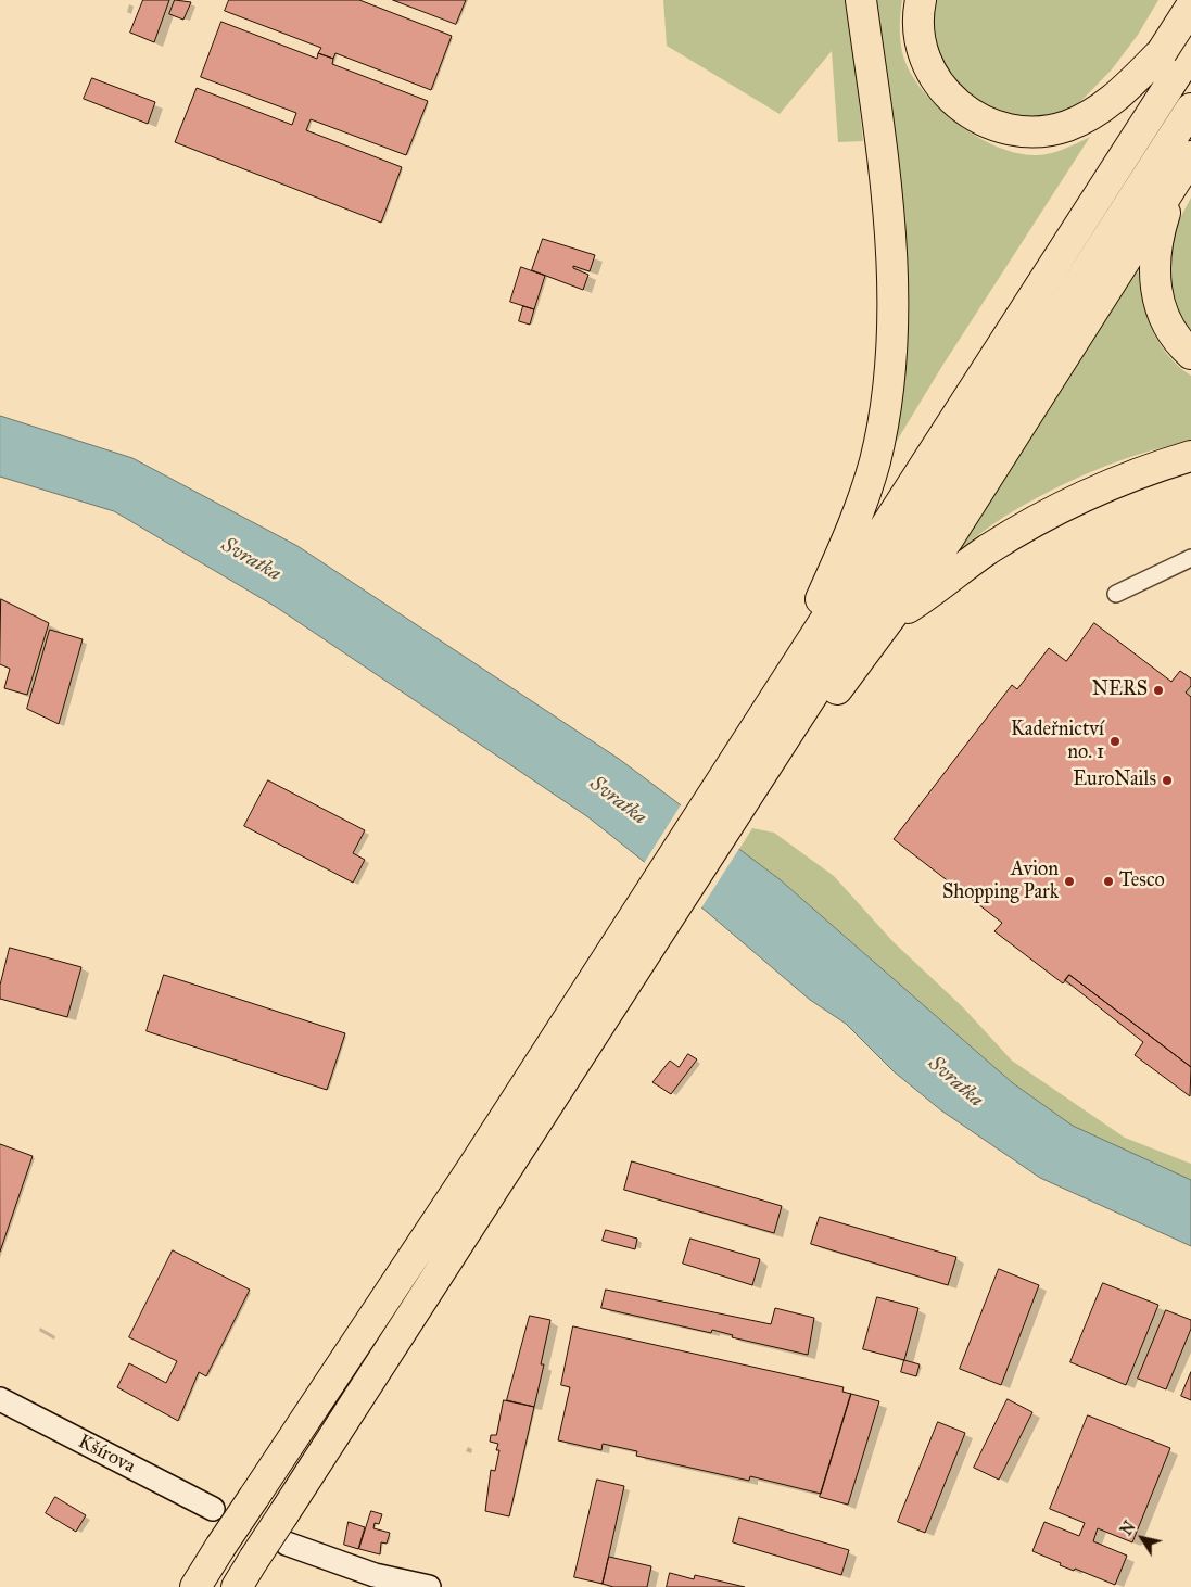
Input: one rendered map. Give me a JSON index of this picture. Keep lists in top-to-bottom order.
{
  "streets": {
    "street": ["Kšírova"]
  },
  "water": ["Svratka"],
  "places": [
    "NERS",
    "Kadeřnictví no. 1",
    "EuroNails",
    "Avion Shopping Park",
    "Tesco"
  ],
  "north": "top left"
}
